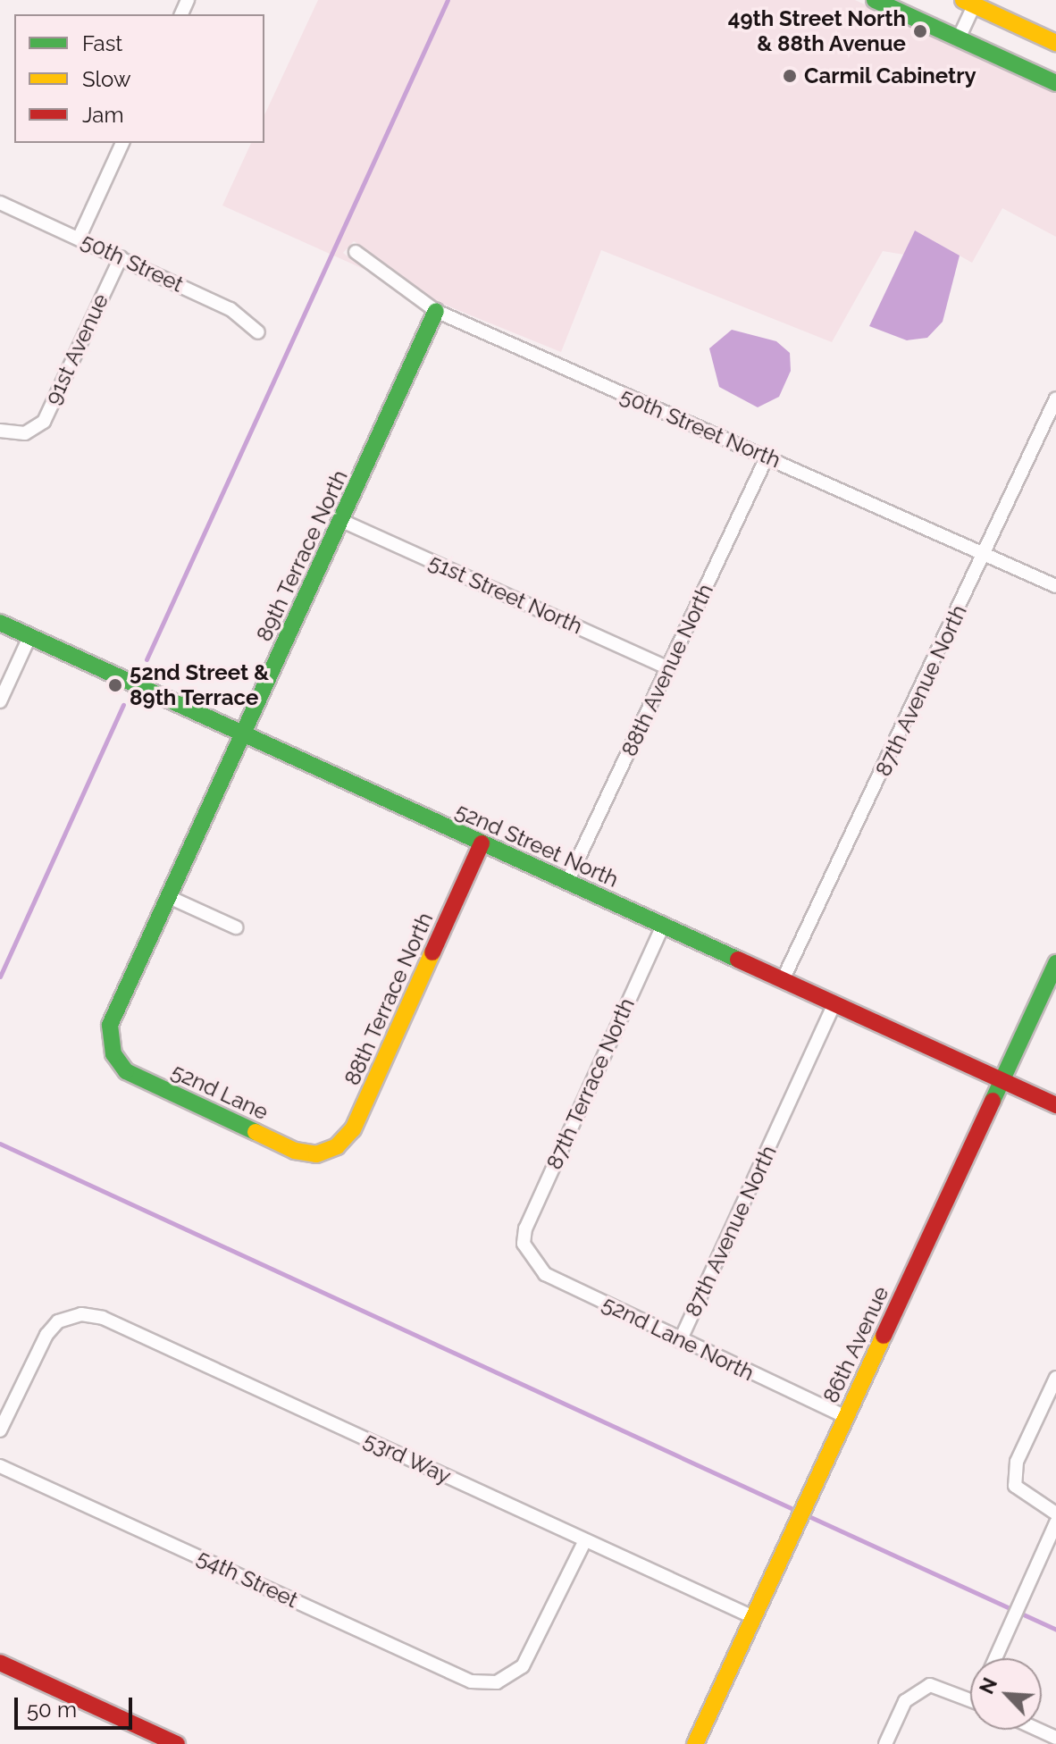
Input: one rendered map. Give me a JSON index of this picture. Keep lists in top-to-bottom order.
{
  "streets": {
    "street": [
      "50th Street",
      "91st Avenue",
      "50th Street North",
      "89th Terrace North",
      "51st Street North",
      "88th Avenue North",
      "87th Avenue North",
      "52nd Street North",
      "88th Terrace North",
      "87th Terrace North",
      "52nd Lane",
      "52nd Lane North",
      "86th Avenue",
      "53rd Way",
      "54th Street"
    ]
  },
  "crossings": [
    ["50th Street", "91st Avenue"],
    ["50th Street North", "89th Terrace North"],
    ["50th Street North", "88th Avenue North"],
    ["50th Street North", "87th Avenue North"],
    ["89th Terrace North", "51st Street North"],
    ["89th Terrace North", "52nd Street North"],
    ["89th Terrace North", "52nd Lane"],
    ["51st Street North", "88th Avenue North"],
    ["88th Avenue North", "52nd Street North"],
    ["87th Avenue North", "52nd Street North"],
    ["87th Avenue North", "52nd Lane North"],
    ["52nd Street North", "88th Terrace North"],
    ["52nd Street North", "87th Terrace North"],
    ["52nd Street North", "86th Avenue"],
    ["88th Terrace North", "52nd Lane"],
    ["87th Terrace North", "52nd Lane North"],
    ["52nd Lane North", "86th Avenue"],
    ["86th Avenue", "53rd Way"],
    ["53rd Way", "54th Street"]
  ],
  "places": ["49th Street North & 88th Avenue", "Carmil Cabinetry", "52nd Street & 89th Terrace"],
  "legend": ["Fast", "Slow", "Jam"],
  "scale_bar": "50 m",
  "north": "top left"
}
